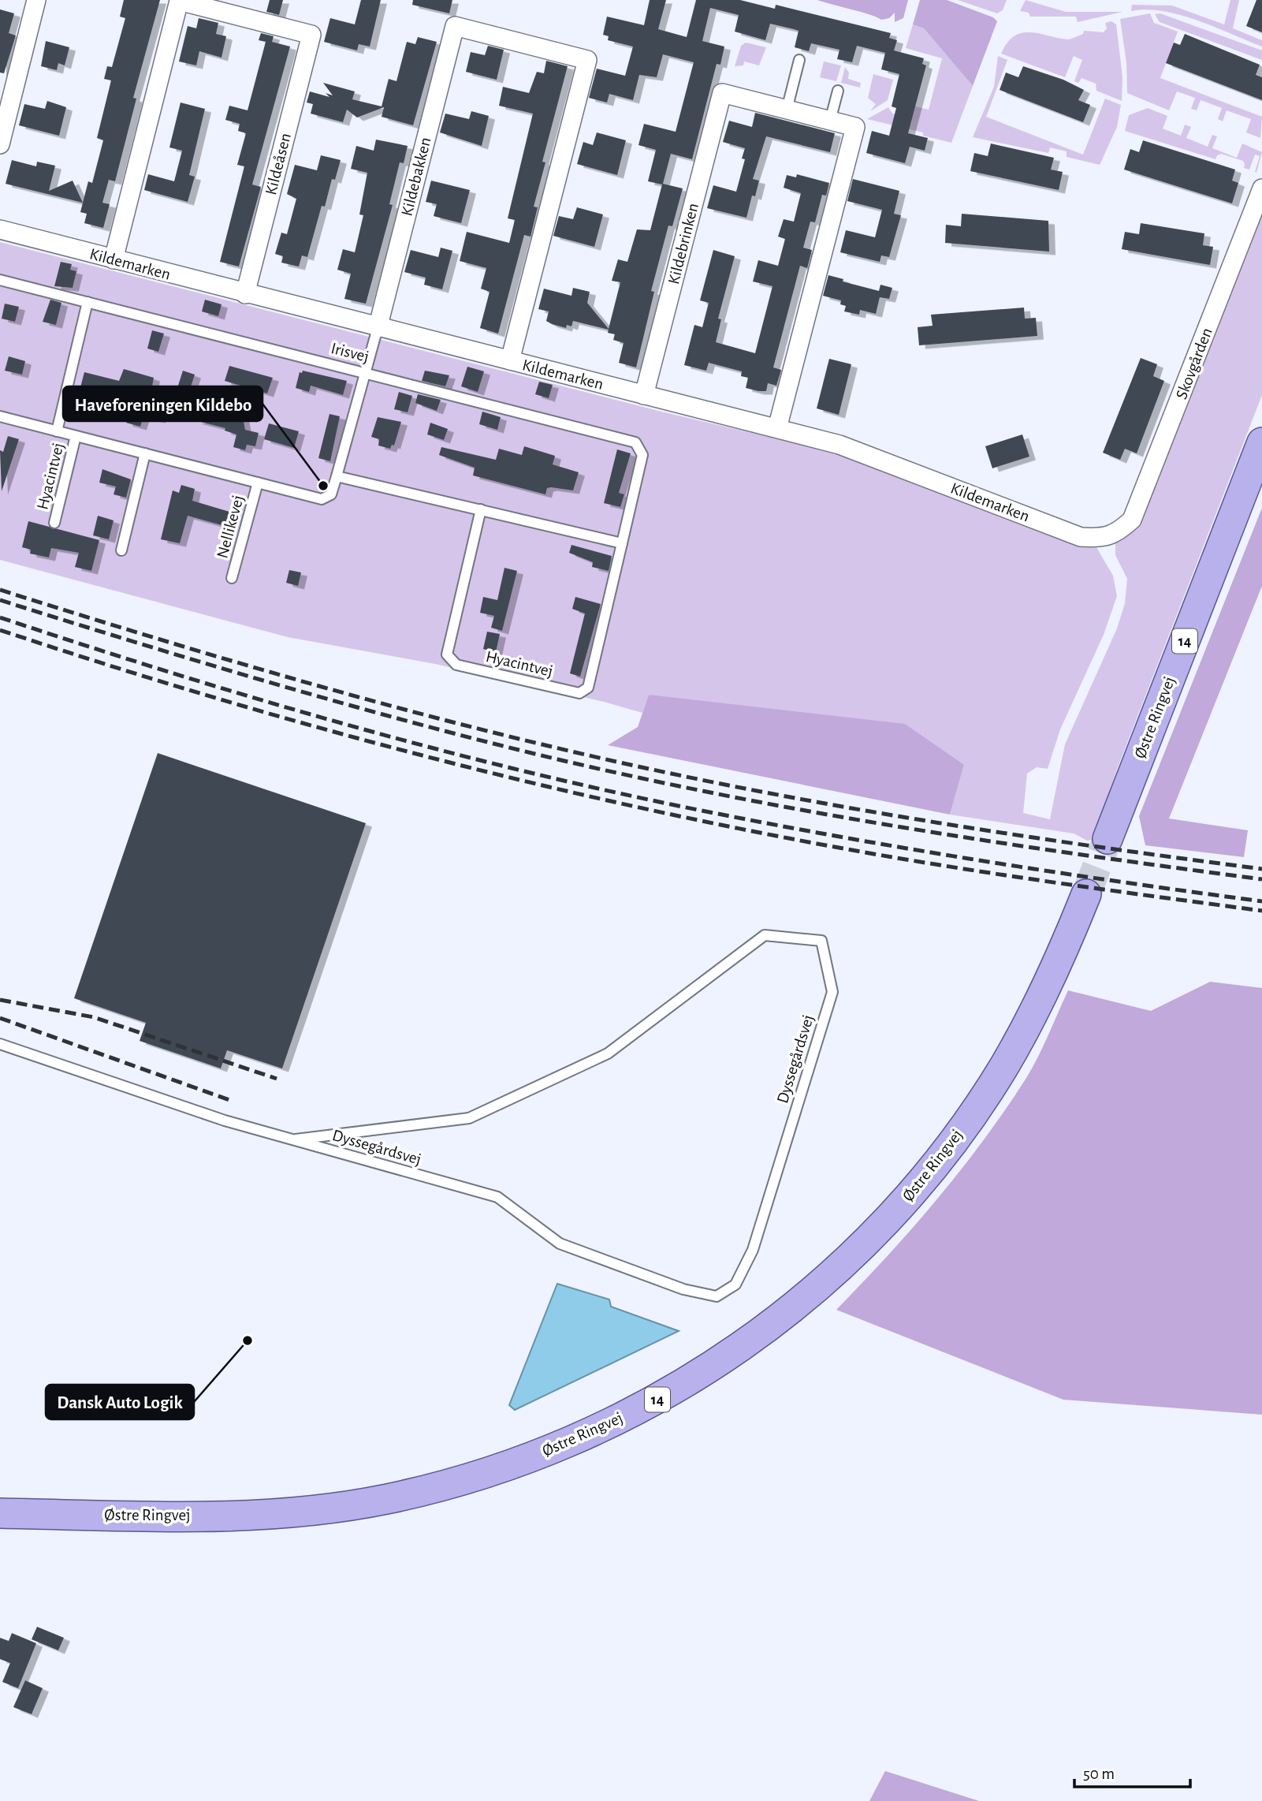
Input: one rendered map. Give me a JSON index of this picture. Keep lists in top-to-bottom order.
{
  "streets": {
    "main road": ["14", "Østre Ringvej"],
    "street": [
      "Kildeåsen",
      "Kildebakken",
      "Kildebrinken",
      "Kildemarken",
      "Skovgården"
    ],
    "lane": [
      "Irisvej",
      "Hyacintvej",
      "Nellikevej",
      "Dyssegårdsvej"
    ]
  },
  "crossings": [
    ["Kildeåsen", "Kildemarken"],
    ["Kildebakken", "Kildemarken"],
    ["Kildebakken", "Hyacintvej"],
    ["Kildebrinken", "Kildemarken"],
    ["Kildemarken", "Skovgården"],
    ["Kildemarken", "Hyacintvej"],
    ["Irisvej", "Hyacintvej"],
    ["Hyacintvej", "Nellikevej"]
  ],
  "places": ["Haveforeningen Kildebo", "Dansk Auto Logik"],
  "scale_bar": "50 m"
}
